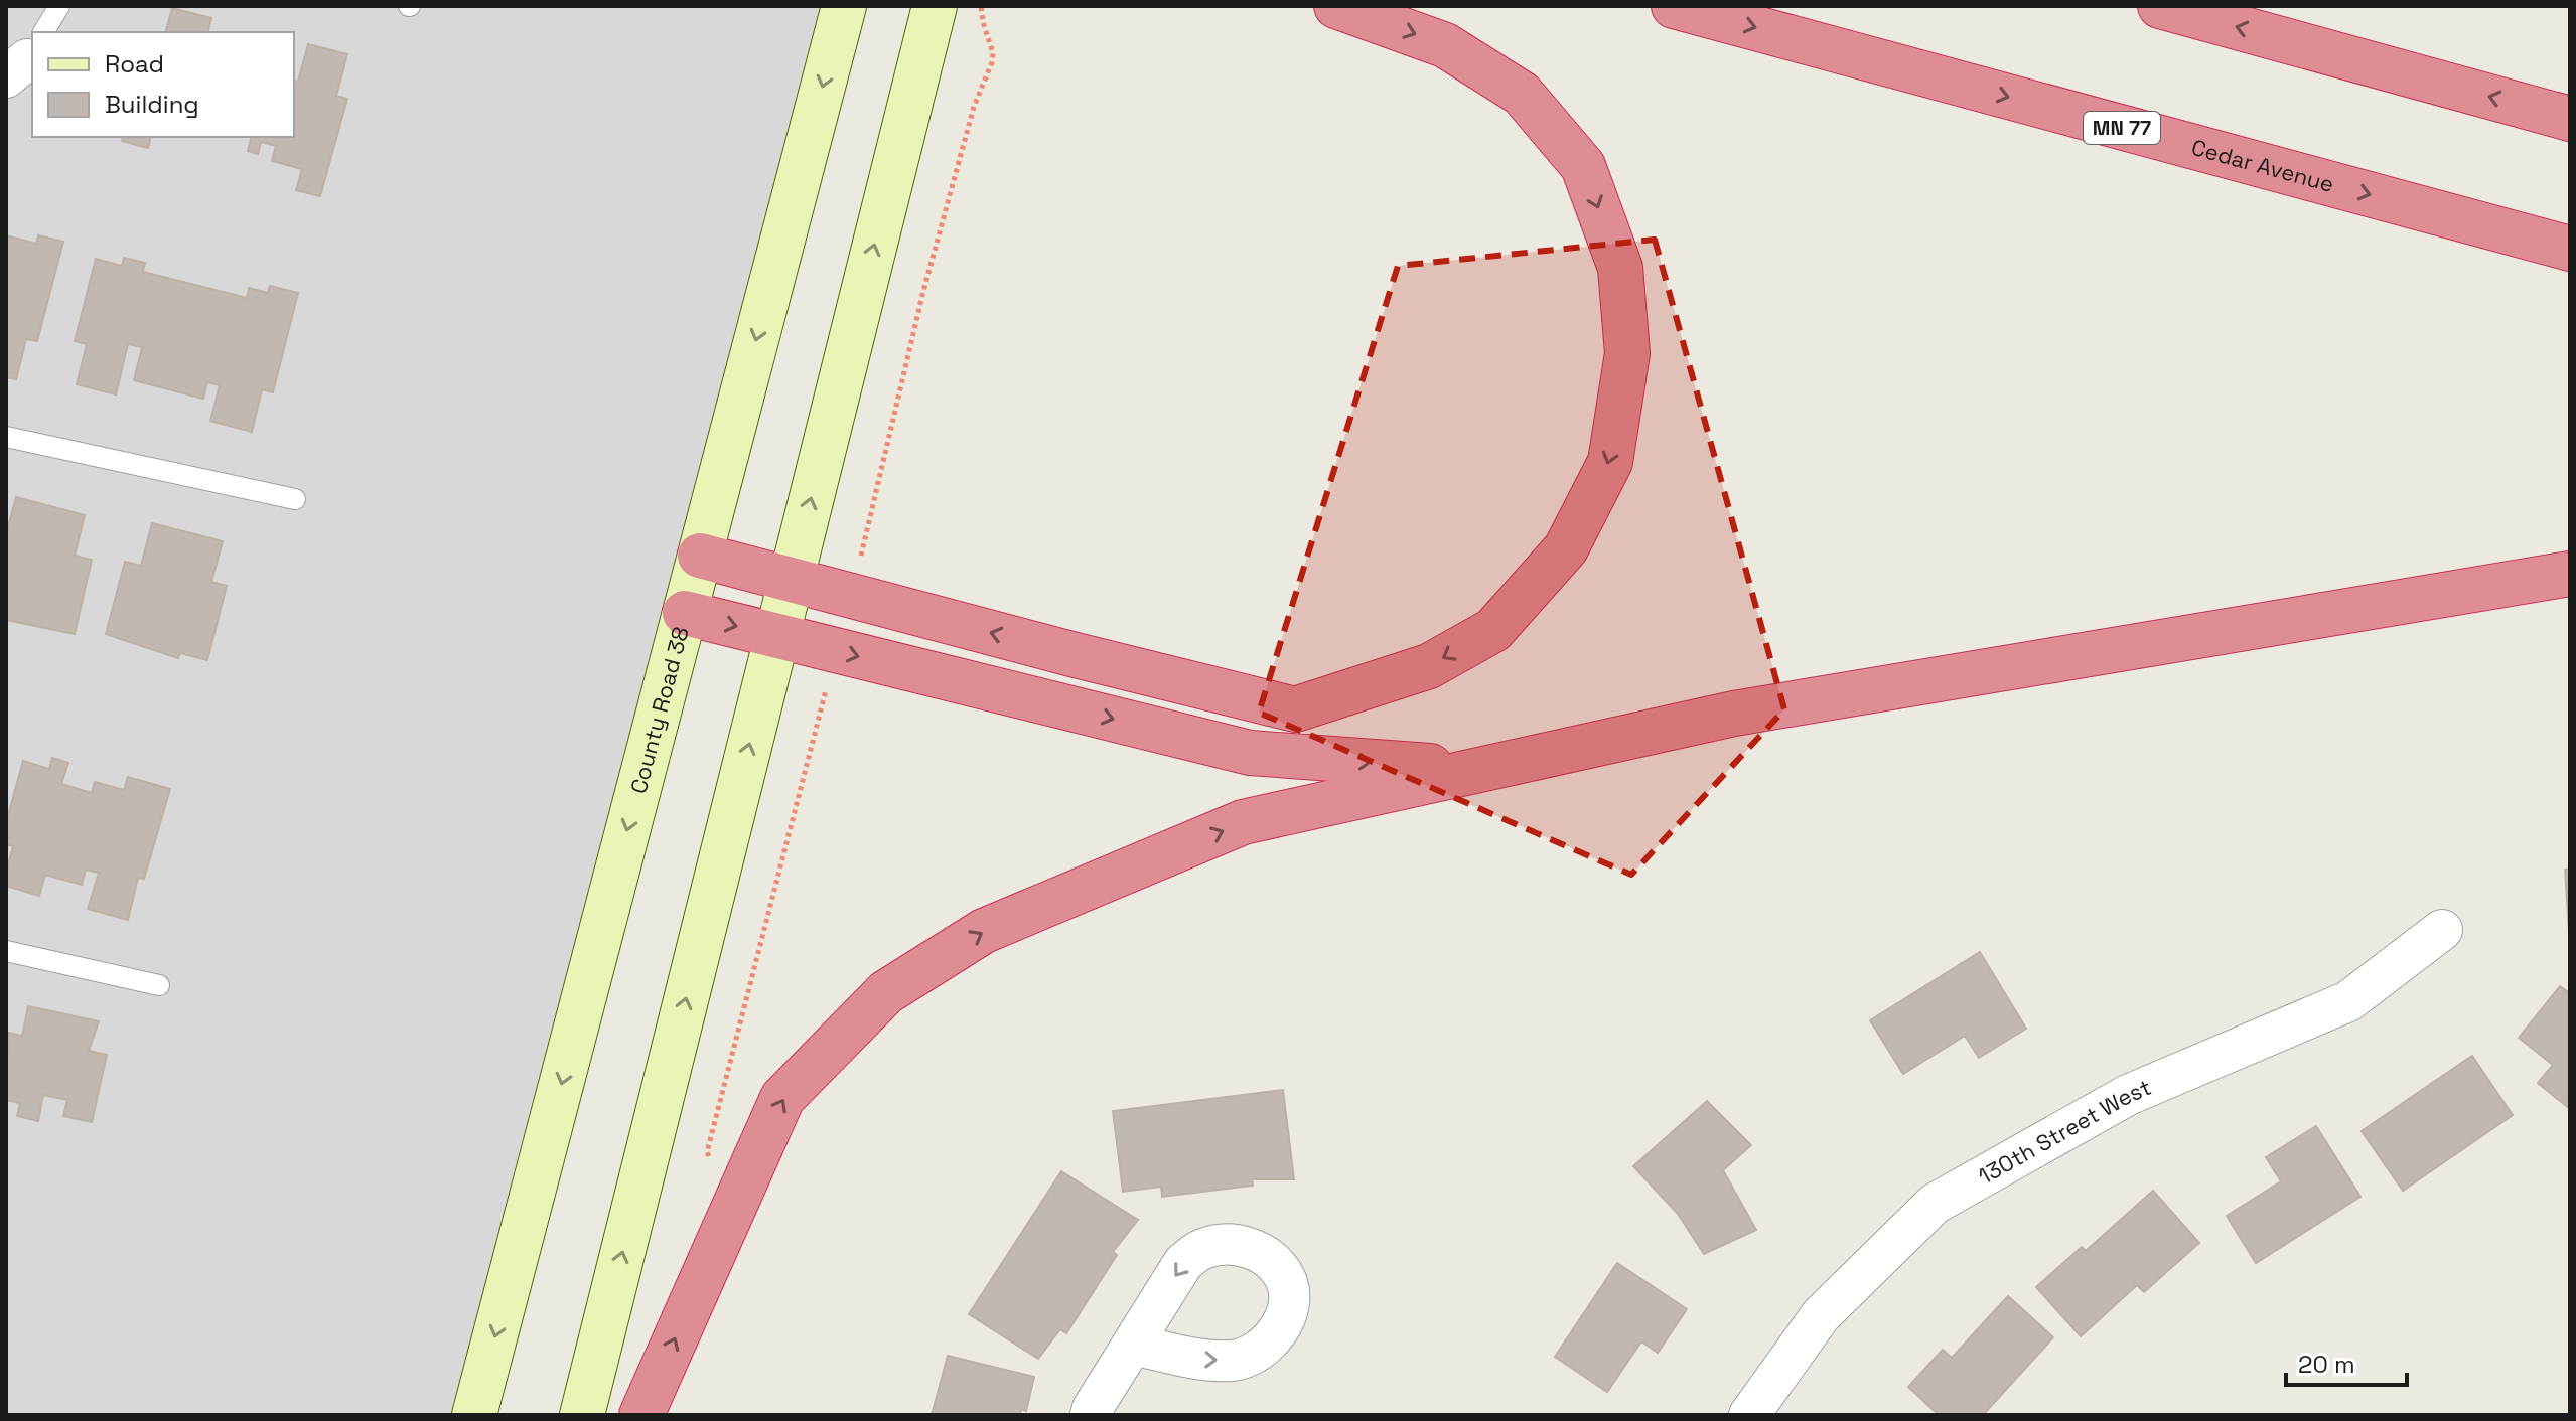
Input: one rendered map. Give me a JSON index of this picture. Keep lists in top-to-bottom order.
{
  "streets": {
    "highway": ["MN 77", "Cedar Avenue"],
    "main road": ["County Road 38"],
    "street": ["130th Street West"]
  },
  "legend": ["Road", "Building"],
  "scale_bar": "20 m"
}
